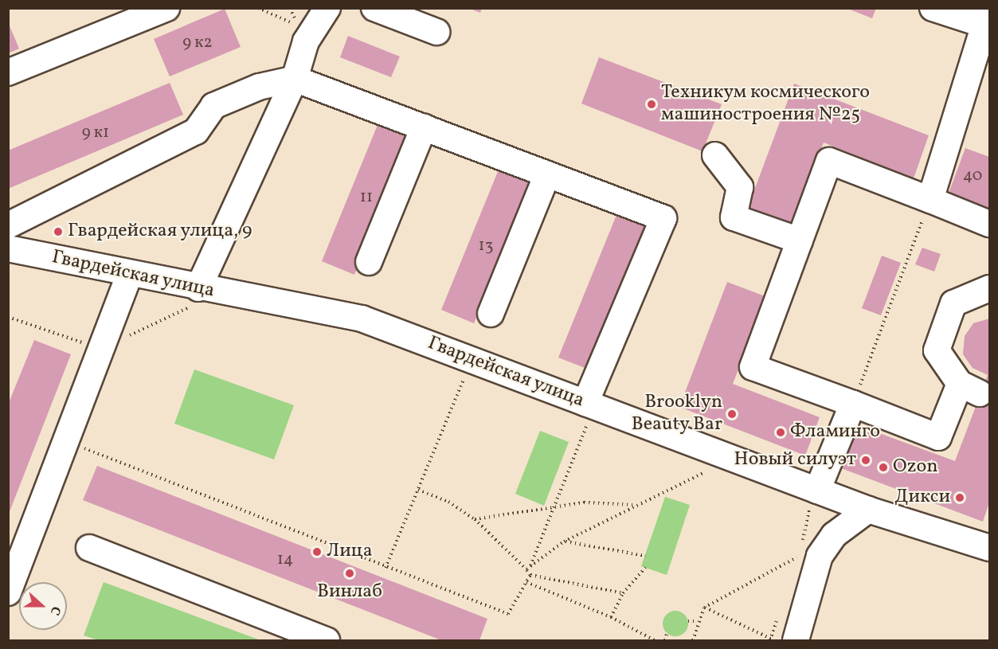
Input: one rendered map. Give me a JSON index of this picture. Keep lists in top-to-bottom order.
{
  "streets": {
    "street": ["Гвардейская улица"]
  },
  "places": [
    "Техникум космического машиностроения №25",
    "Гвардейская улица, 9",
    "Brooklyn Beauty Bar",
    "Фламинго",
    "Новый силуэт",
    "Ozon",
    "Дикси",
    "Лица",
    "Винлаб"
  ],
  "house_numbers": [
    "9 к2",
    "9 к1",
    "40",
    "11",
    "13",
    "14"
  ],
  "north": "right"
}
